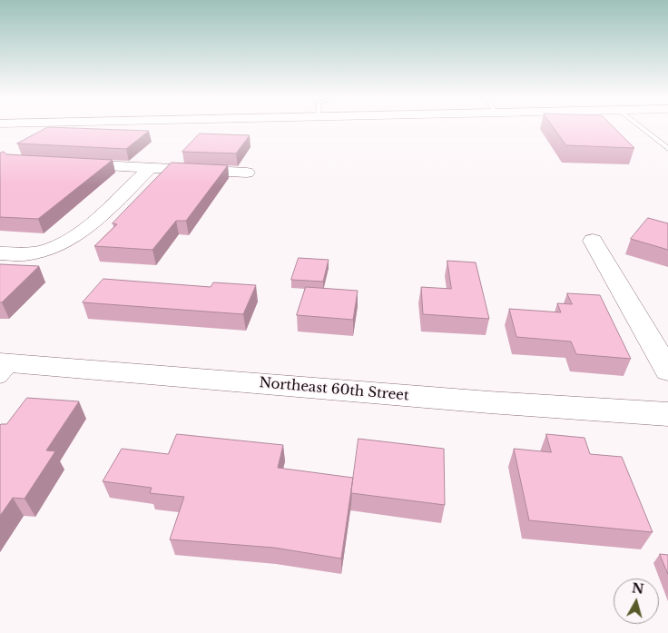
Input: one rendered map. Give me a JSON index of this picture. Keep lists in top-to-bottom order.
{
  "streets": {
    "street": ["Northeast 60th Street"]
  },
  "north": "top"
}
